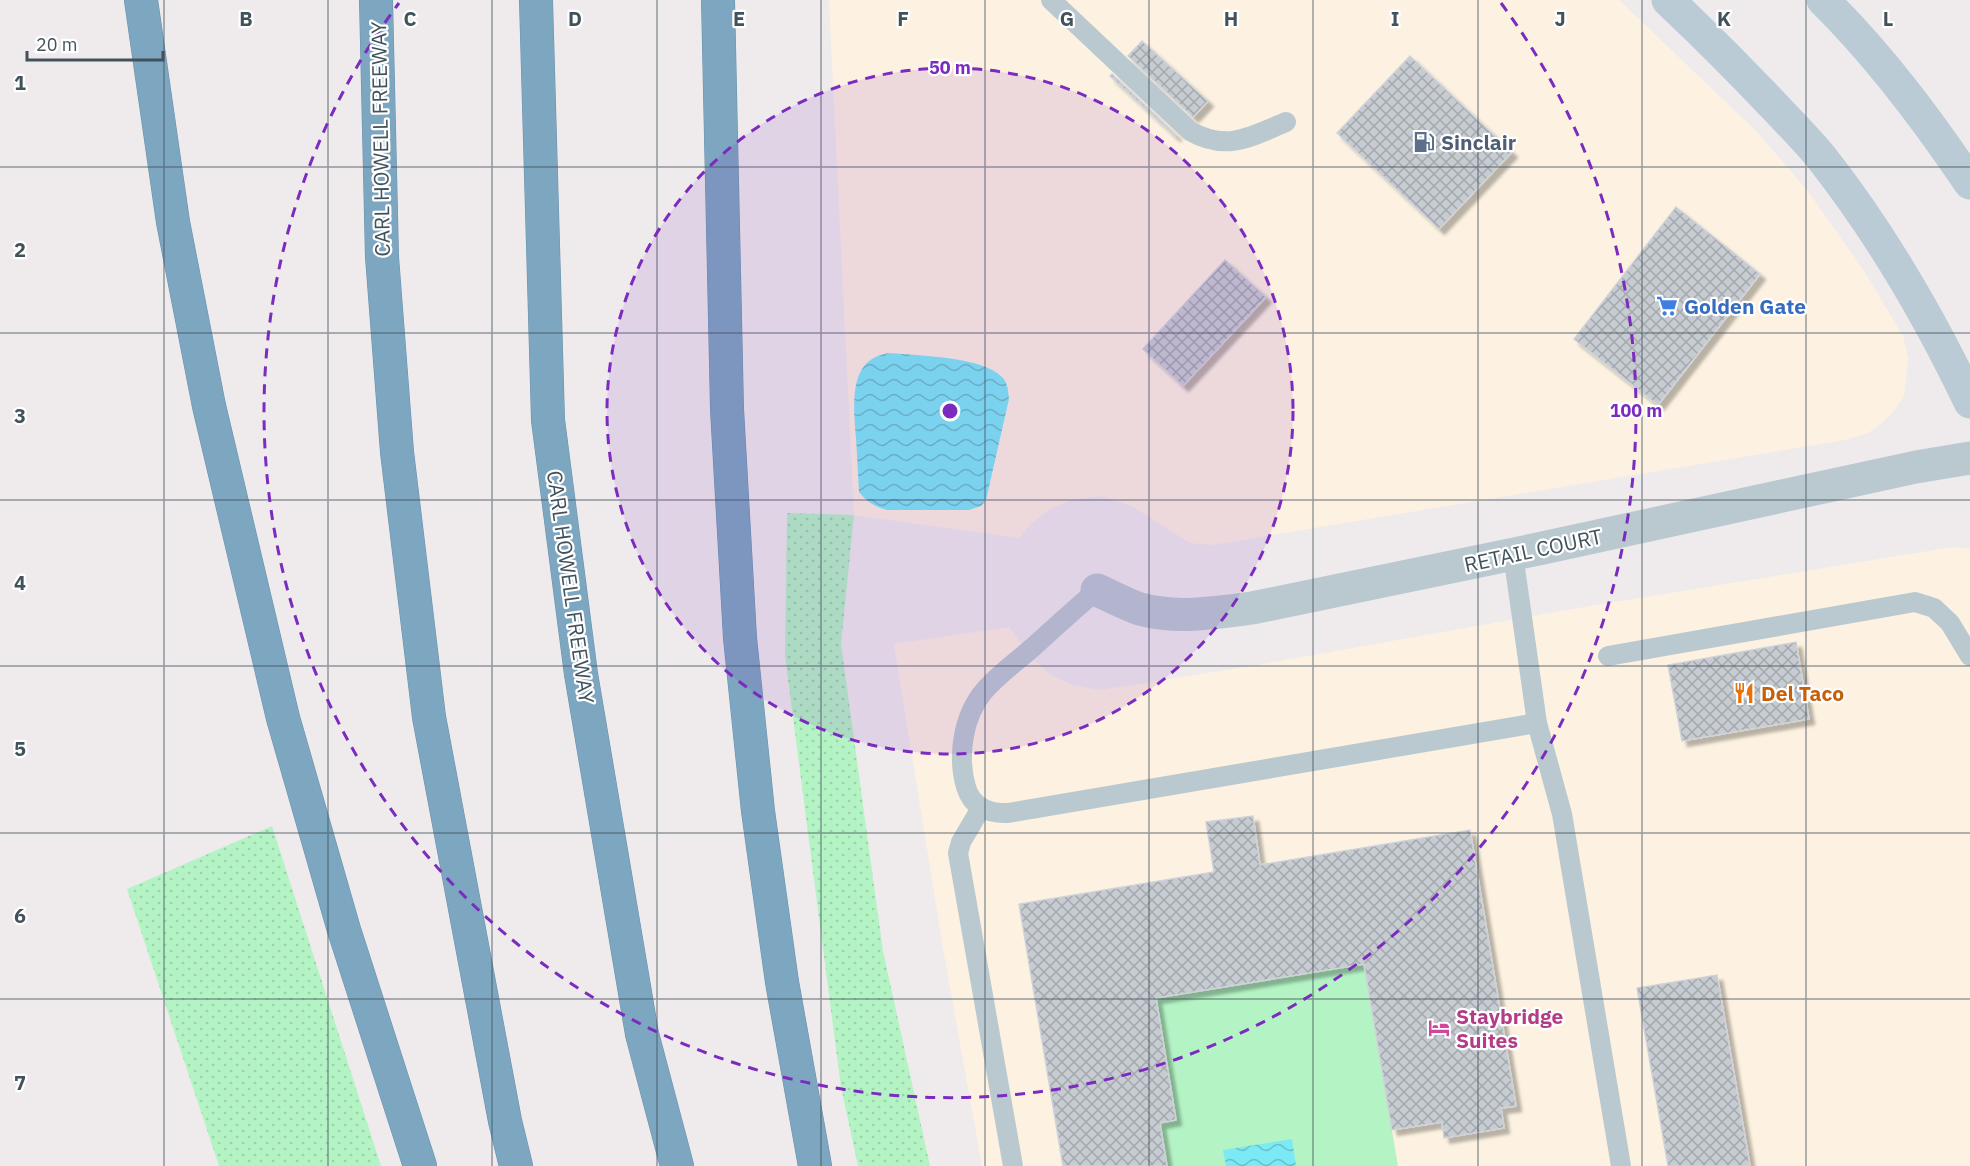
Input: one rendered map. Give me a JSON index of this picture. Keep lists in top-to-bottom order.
{
  "streets": {
    "highway": ["CARL HOWELL FREEWAY"],
    "street": ["RETAIL COURT"]
  },
  "places": {
    "fuel station": ["Sinclair"],
    "supermarket": ["Golden Gate"],
    "restaurant": ["Del Taco"],
    "hotel": ["Staybridge Suites"]
  },
  "scale_bar": "20 m",
  "grid": {
    "columns": [
      "B",
      "C",
      "D",
      "E",
      "F",
      "G",
      "H",
      "I",
      "J",
      "K",
      "L"
    ],
    "rows": [
      "1",
      "2",
      "3",
      "4",
      "5",
      "6",
      "7"
    ]
  },
  "rings": ["50 m", "100 m"]
}
